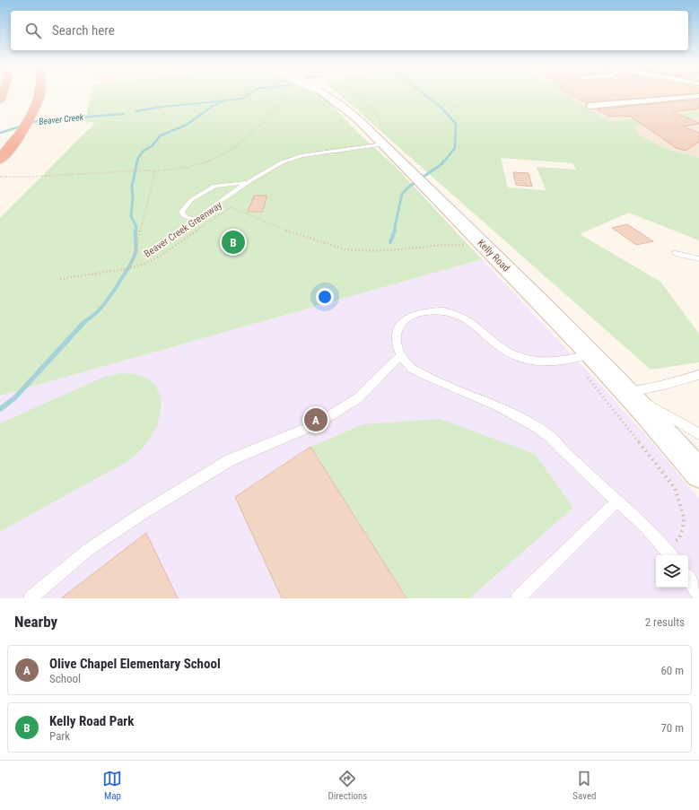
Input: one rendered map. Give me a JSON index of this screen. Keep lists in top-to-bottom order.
{
  "streets": {
    "street": ["Kelly Road"],
    "path": ["Beaver Creek Greenway"]
  },
  "water": ["Beaver Creek"],
  "page": {
    "search": "Search here",
    "pins": ["B", "A"],
    "heading": ["Nearby", "2 results"],
    "list": [
      {
        "mark": "A",
        "name": "Olive Chapel Elementary School",
        "note": "School",
        "value": "60 m"
      },
      {
        "mark": "B",
        "name": "Kelly Road Park",
        "note": "Park",
        "value": "70 m"
      }
    ],
    "nav": ["Map", "Directions", "Saved"]
  }
}
